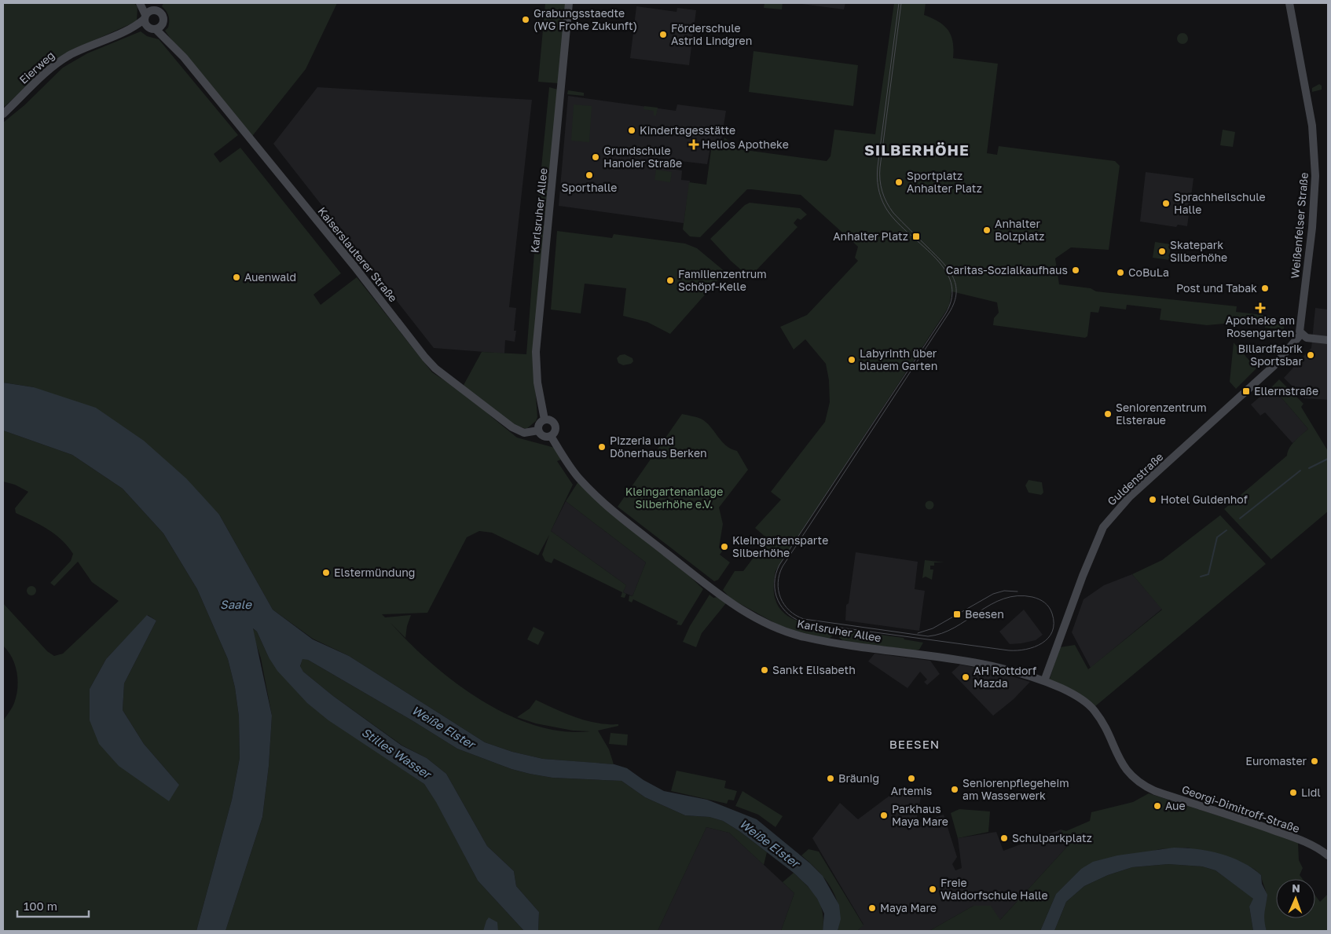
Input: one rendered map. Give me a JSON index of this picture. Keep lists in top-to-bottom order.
{
  "streets": {
    "street": [
      "Eierweg",
      "Karlsruher Allee",
      "Weißenfelser Straße",
      "Kaiserslauterer Straße",
      "Guldenstraße",
      "Georgi-Dimitroff-Straße"
    ]
  },
  "crossings": [
    ["Eierweg", "Kaiserslauterer Straße"],
    ["Karlsruher Allee", "Kaiserslauterer Straße"],
    ["Karlsruher Allee", "Guldenstraße"],
    ["Karlsruher Allee", "Georgi-Dimitroff-Straße"],
    ["Weißenfelser Straße", "Guldenstraße"]
  ],
  "districts": ["SILBERHÖHE", "BEESEN"],
  "water": ["Saale", "Weiße Elster", "Stilles Wasser"],
  "parks": ["Kleingartenanlage Silberhöhe e.V."],
  "places": {
    "other": [
      "Grabungsstaedte (WG Frohe Zukunft)",
      "Förderschule Astrid Lindgren",
      "Kindertagesstätte",
      "Grundschule Hanoier Straße",
      "Sporthalle",
      "Sportplatz Anhalter Platz",
      "Sprachheilschule Halle",
      "Anhalter Bolzplatz",
      "Skatepark Silberhöhe",
      "Caritas-Sozialkaufhaus",
      "CoBuLa",
      "Auenwald",
      "Familienzentrum Schöpf-Kelle",
      "Post und Tabak",
      "Billardfabrik Sportsbar",
      "Labyrinth über blauem Garten",
      "Seniorenzentrum Elsteraue",
      "Pizzeria und Dönerhaus Berken",
      "Hotel Guldenhof",
      "Kleingartensparte Silberhöhe",
      "Elstermündung",
      "Sankt Elisabeth",
      "AH Rottdorf Mazda",
      "Euromaster",
      "Bräunig",
      "Artemis",
      "Seniorenpflegeheim am Wasserwerk",
      "Lidl",
      "Aue",
      "Parkhaus Maya Mare",
      "Schulparkplatz",
      "Freie Waldorfschule Halle",
      "Maya Mare"
    ],
    "health": ["Helios Apotheke", "Apotheke am Rosengarten"],
    "transit": ["Anhalter Platz", "Ellernstraße", "Beesen"]
  },
  "scale_bar": "100 m",
  "north": "top"
}
